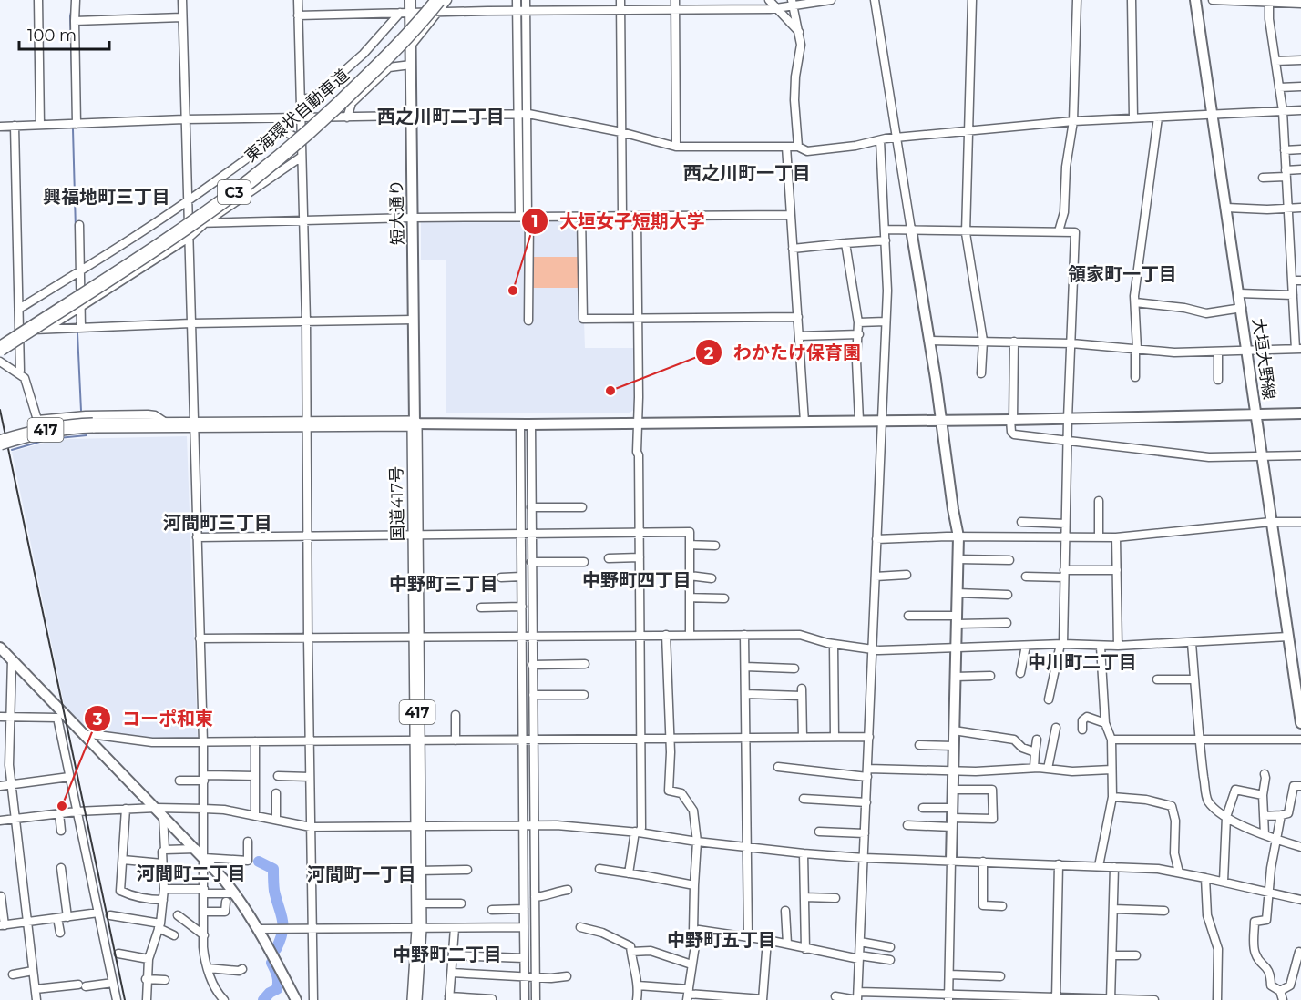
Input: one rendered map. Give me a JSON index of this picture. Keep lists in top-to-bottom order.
{
  "streets": {
    "highway": [
      "東海環状自動車道",
      "C3",
      "417",
      "国道417号"
    ],
    "street": ["短大通り", "大垣大野線"]
  },
  "crossings": [
    ["短大通り", "417"],
    ["短大通り", "国道417号"],
    ["417", "国道417号"]
  ],
  "districts": [
    "西之川町二丁目",
    "西之川町一丁目",
    "興福地町三丁目",
    "領家町一丁目",
    "河間町三丁目",
    "中野町四丁目",
    "中野町三丁目",
    "中川町二丁目",
    "河間町二丁目",
    "河間町一丁目",
    "中野町五丁目",
    "中野町二丁目"
  ],
  "places": ["大垣女子短期大学", "わかたけ保育園", "コーポ和東"],
  "scale_bar": "100 m"
}
